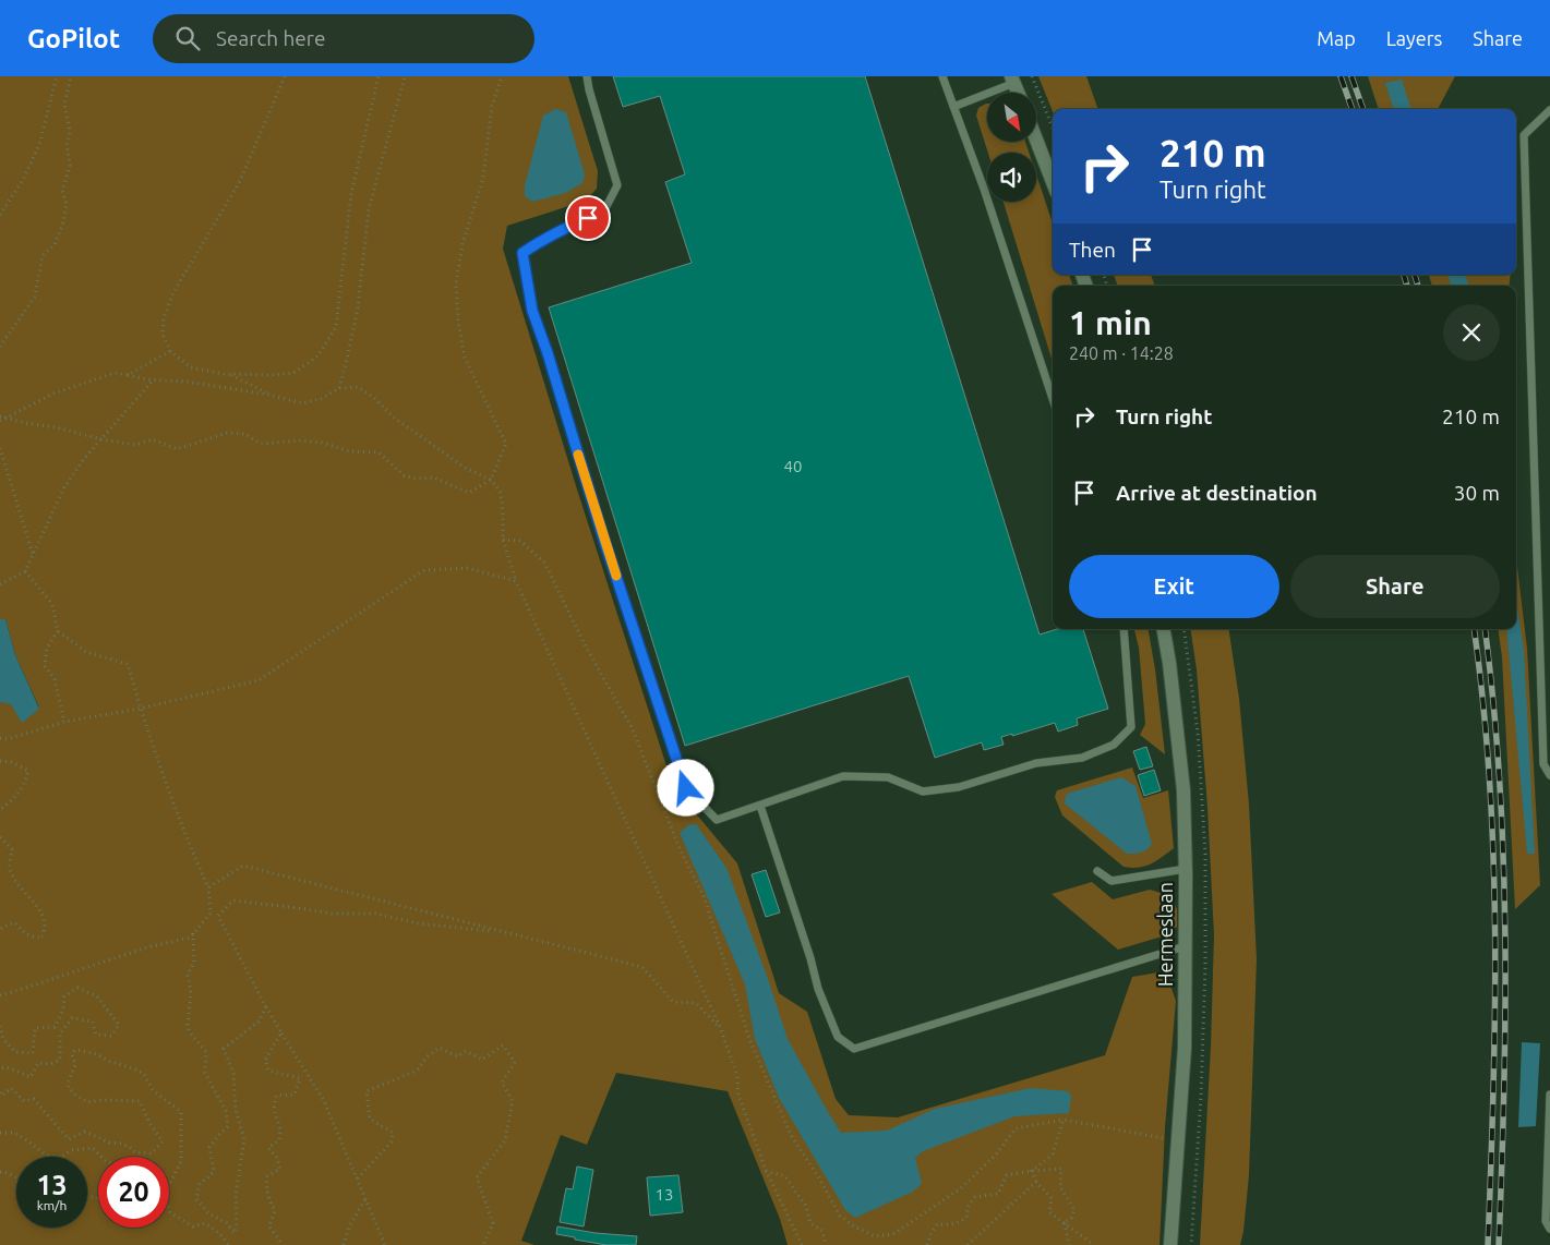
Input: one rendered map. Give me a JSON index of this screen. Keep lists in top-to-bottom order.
{
  "streets": {
    "street": ["Hermeslaan"]
  },
  "house_numbers": ["40", "13"],
  "north": "bottom right",
  "page": {
    "header": "GoPilot",
    "search": "Search here",
    "nav": ["Map", "Layers", "Share"],
    "turn": ["210 m", "Turn right"],
    "then": "Then",
    "heading": ["1 min", "240 m · 14:28"],
    "list": [
      {
        "name": "Turn right",
        "value": "210 m"
      },
      {
        "name": "Arrive at destination",
        "value": "30 m"
      }
    ],
    "buttons": ["Exit", "Share"],
    "speed": "13 km/h",
    "limit": "20"
  }
}
